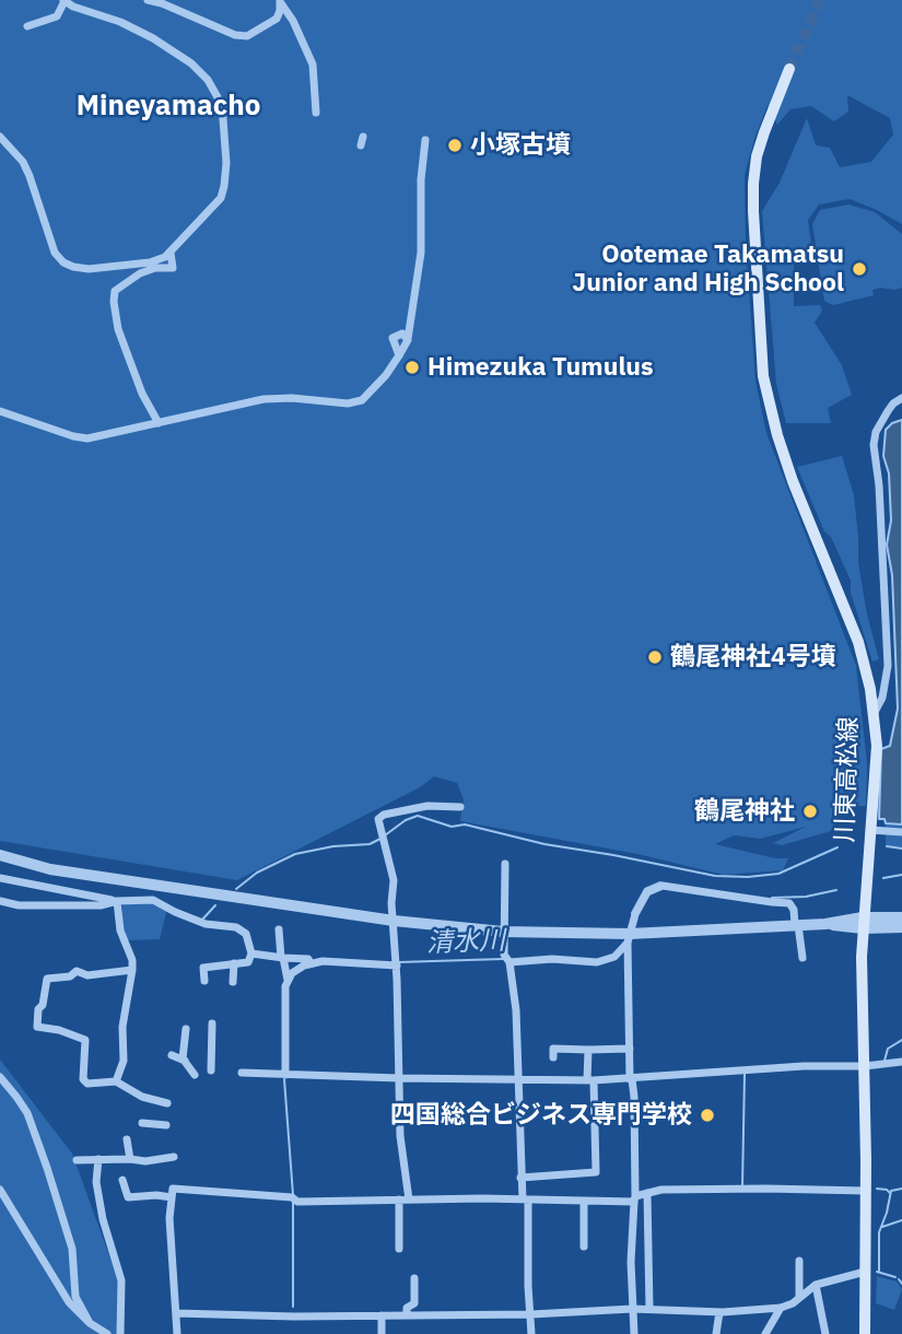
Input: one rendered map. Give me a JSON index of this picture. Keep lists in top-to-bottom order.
{
  "streets": {
    "main road": ["川東高松線"]
  },
  "districts": ["Mineyamacho"],
  "water": ["清水川"],
  "places": [
    "小塚古墳",
    "Ootemae Takamatsu Junior and High School",
    "Himezuka Tumulus",
    "鶴尾神社4号墳",
    "鶴尾神社",
    "四国総合ビジネス専門学校"
  ]
}
